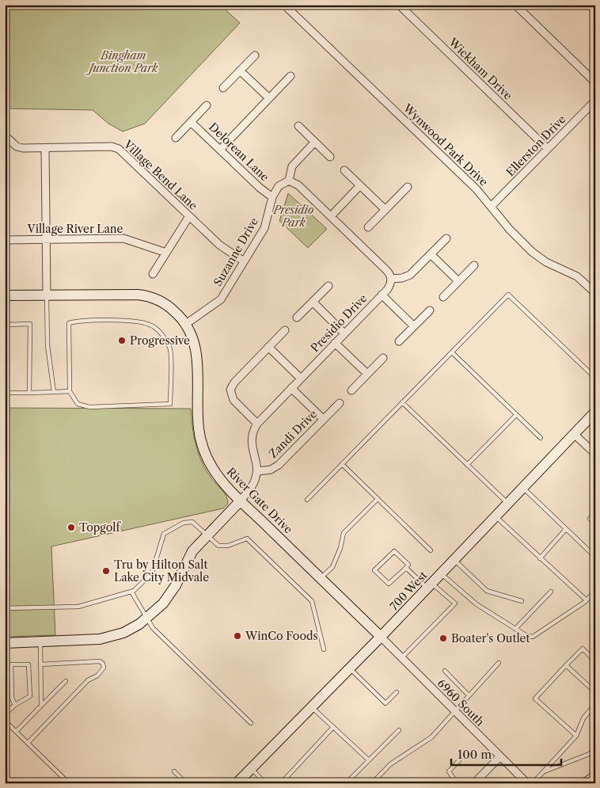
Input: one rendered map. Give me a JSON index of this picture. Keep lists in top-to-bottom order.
{
  "streets": {
    "street": [
      "Wickham Drive",
      "Wynwood Park Drive",
      "Ellerston Drive",
      "Delorean Lane",
      "Village Bend Lane",
      "Village River Lane",
      "Suzanne Drive",
      "Presidio Drive",
      "Zandi Drive",
      "River Gate Drive",
      "700 West",
      "6960 South"
    ]
  },
  "crossings": [
    ["Wickham Drive", "Ellerston Drive"],
    ["Wynwood Park Drive", "Ellerston Drive"],
    ["Delorean Lane", "Suzanne Drive"],
    ["Village Bend Lane", "Suzanne Drive"],
    ["Suzanne Drive", "River Gate Drive"],
    ["Presidio Drive", "Zandi Drive"],
    ["River Gate Drive", "700 West"],
    ["River Gate Drive", "6960 South"],
    ["700 West", "6960 South"]
  ],
  "parks": ["Bingham Junction Park", "Presidio Park"],
  "places": [
    "Progressive",
    "Topgolf",
    "Tru by Hilton Salt Lake City Midvale",
    "WinCo Foods",
    "Boater's Outlet"
  ],
  "scale_bar": "100 m"
}
